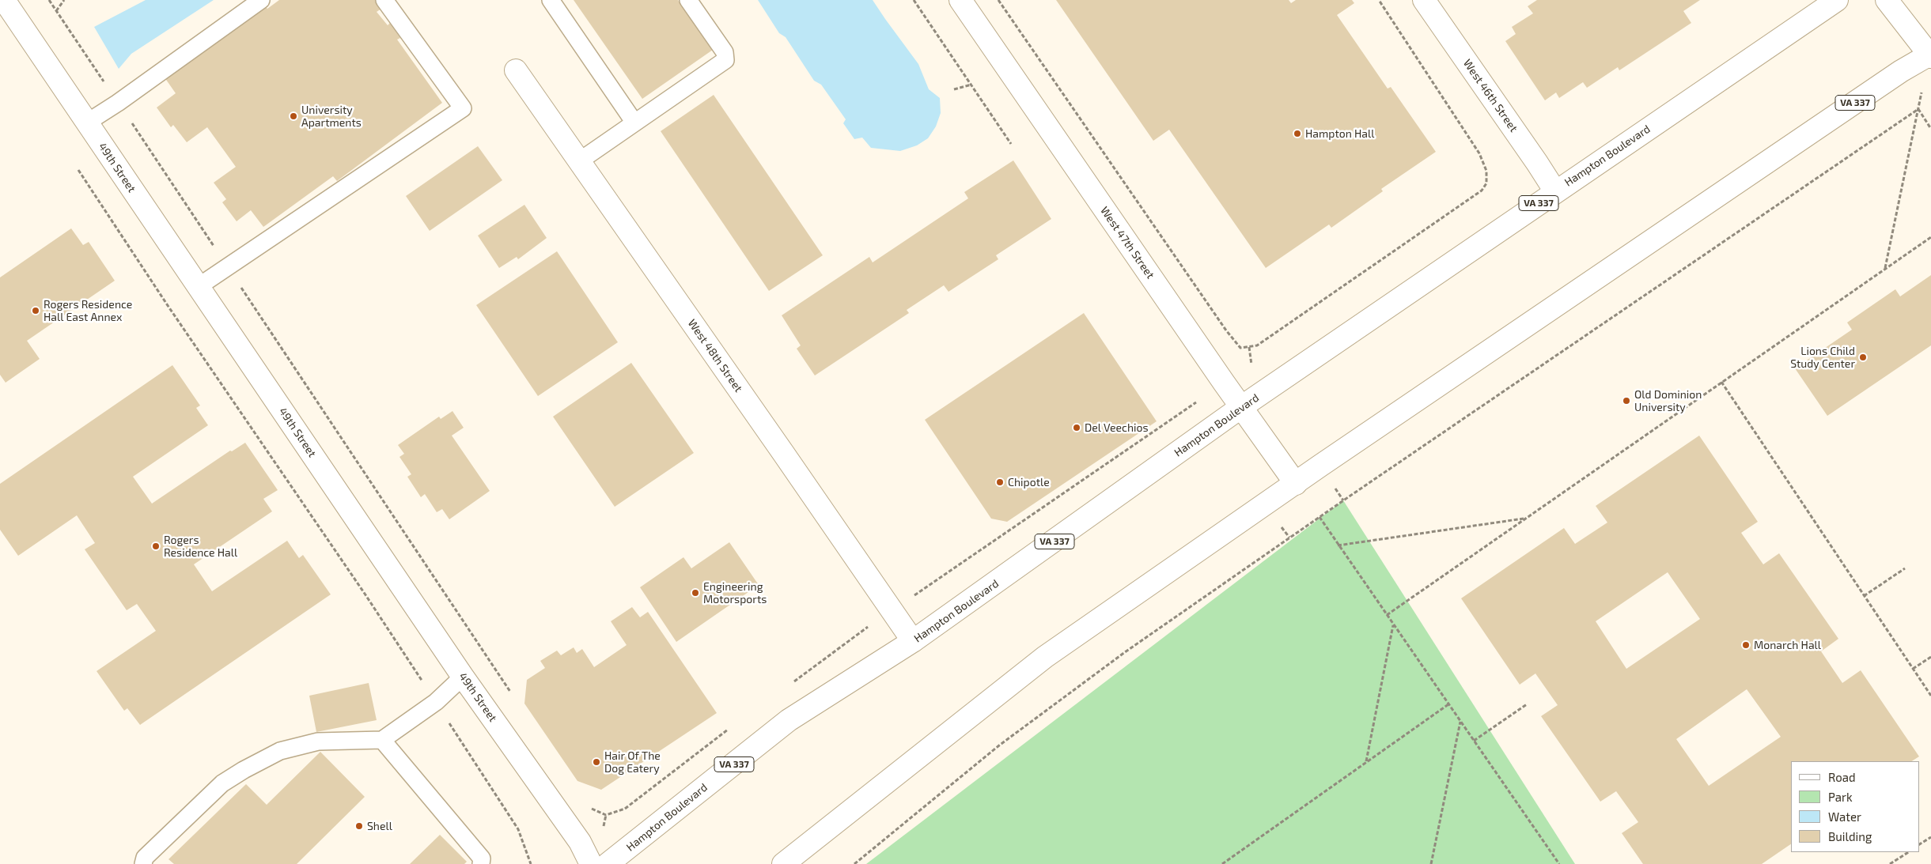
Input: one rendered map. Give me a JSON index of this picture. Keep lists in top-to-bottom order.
{
  "streets": {
    "main road": [
      "West 46th Street",
      "VA 337",
      "Hampton Boulevard",
      "49th Street",
      "West 47th Street",
      "West 48th Street"
    ]
  },
  "crossings": [
    ["West 46th Street", "Hampton Boulevard"],
    ["VA 337", "West 47th Street"],
    ["Hampton Boulevard", "West 47th Street"],
    ["Hampton Boulevard", "West 48th Street"]
  ],
  "places": [
    "University Apartments",
    "Hampton Hall",
    "Rogers Residence Hall East Annex",
    "Lions Child Study Center",
    "Old Dominion University",
    "Del Veechios",
    "Chipotle",
    "Rogers Residence Hall",
    "Engineering Motorsports",
    "Monarch Hall",
    "Hair Of The Dog Eatery",
    "Shell"
  ],
  "legend": [
    "Road",
    "Park",
    "Water",
    "Building"
  ]
}
